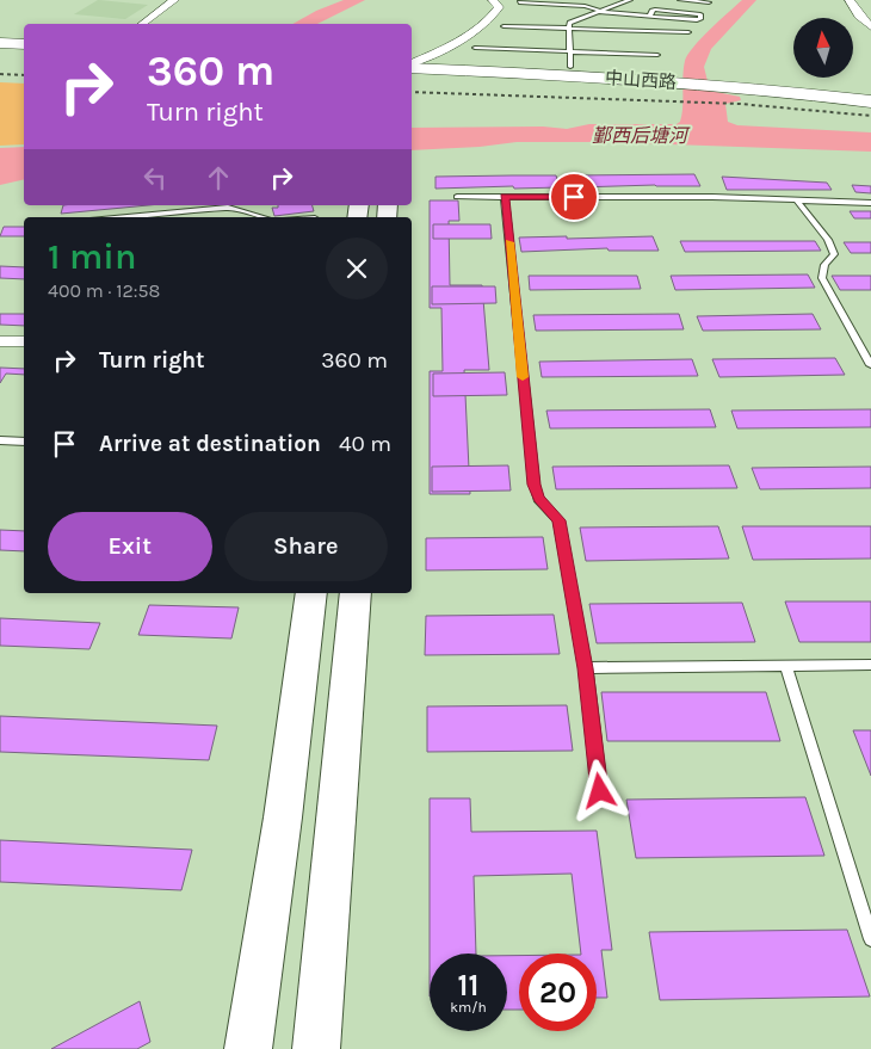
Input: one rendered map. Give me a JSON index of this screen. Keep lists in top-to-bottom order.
{
  "streets": {
    "main road": ["中山西路"]
  },
  "water": ["鄞西后塘河"],
  "north": "top",
  "page": {
    "turn": ["360 m", "Turn right"],
    "heading": ["1 min", "400 m · 12:58"],
    "list": [
      {
        "name": "Turn right",
        "value": "360 m"
      },
      {
        "name": "Arrive at destination",
        "value": "40 m"
      }
    ],
    "buttons": ["Exit", "Share"],
    "speed": "11 km/h",
    "limit": "20"
  }
}
